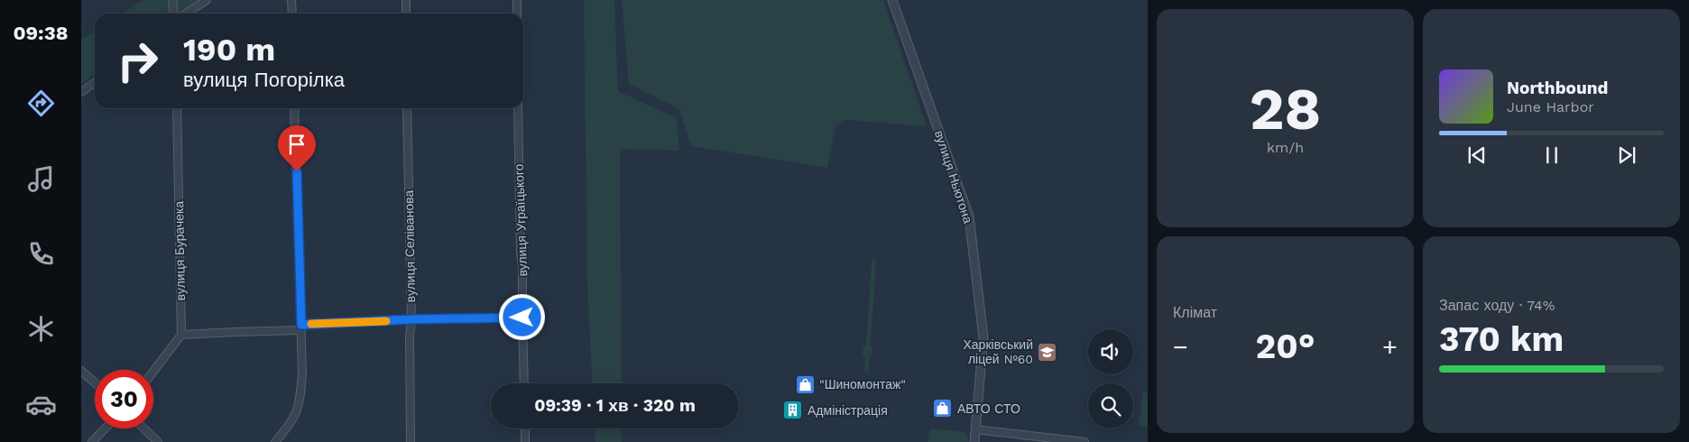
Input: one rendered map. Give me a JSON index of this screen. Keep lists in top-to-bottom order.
{
  "streets": {
    "street": [
      "вулиця Ньютона",
      "вулиця Уграїцького",
      "вулиця Селіванова",
      "вулиця Бурачека"
    ]
  },
  "places": {
    "school or university": ["Харківський ліцей №60"],
    "shop": ["\"Шиномонтаж\"", "АВТО СТО"],
    "building": ["Адміністрація"]
  },
  "page": {
    "tabs": "09:38",
    "tile": [
      ["28", "km/h"],
      "Клімат",
      ["Запас ходу · 74%", "370 km"]
    ],
    "turn": ["190 m", "вулиця Погорілка"],
    "song": ["Northbound", "June Harbor"],
    "heat": ["−", "20°", "+"],
    "limit": "30",
    "trip": "09:39 · 1 хв · 320 m"
  }
}
